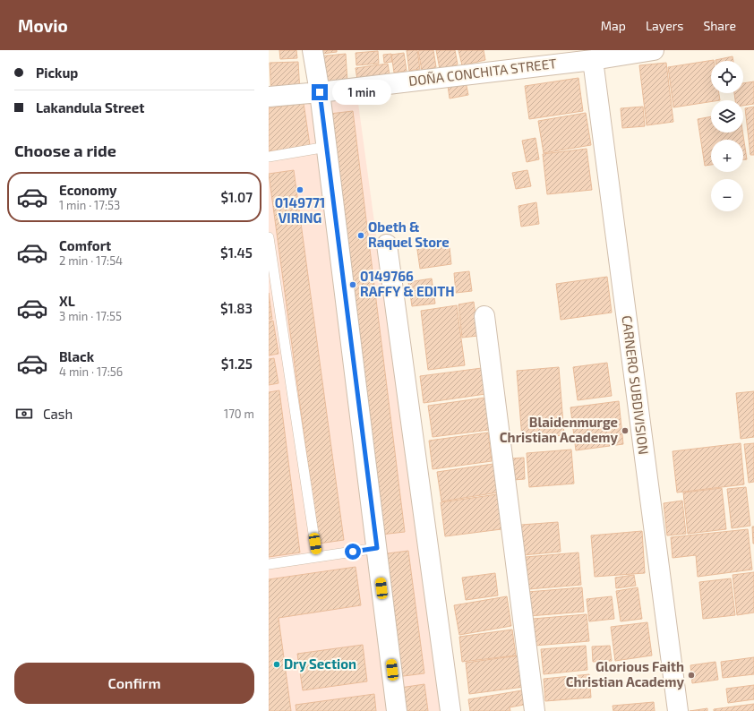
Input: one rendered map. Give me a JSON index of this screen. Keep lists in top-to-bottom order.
{
  "streets": {
    "street": ["DOÑA CONCHITA STREET", "CARNERO SUBDIVISION"]
  },
  "crossings": [
    ["DOÑA CONCHITA STREET", "CARNERO SUBDIVISION"]
  ],
  "places": [
    "0149771 VIRING",
    "Obeth & Raquel Store",
    "0149766 RAFFY & EDITH",
    "Blaidenmurge Christian Academy",
    "Dry Section",
    "Glorious Faith Christian Academy"
  ],
  "page": {
    "header": "Movio",
    "nav": ["Map", "Layers", "Share"],
    "banner": ["Pickup", "Lakandula Street"],
    "map_buttons": ["+", "−"],
    "bubble": "1 min",
    "heading": "Choose a ride",
    "list": [
      {
        "name": "Economy",
        "note": "1 min · 17:53",
        "value": "$1.07"
      },
      {
        "name": "Comfort",
        "note": "2 min · 17:54",
        "value": "$1.45"
      },
      {
        "name": "XL",
        "note": "3 min · 17:55",
        "value": "$1.83"
      },
      {
        "name": "Black",
        "note": "4 min · 17:56",
        "value": "$1.25"
      }
    ],
    "pay": ["Cash", "170 m"],
    "buttons": "Confirm"
  }
}
